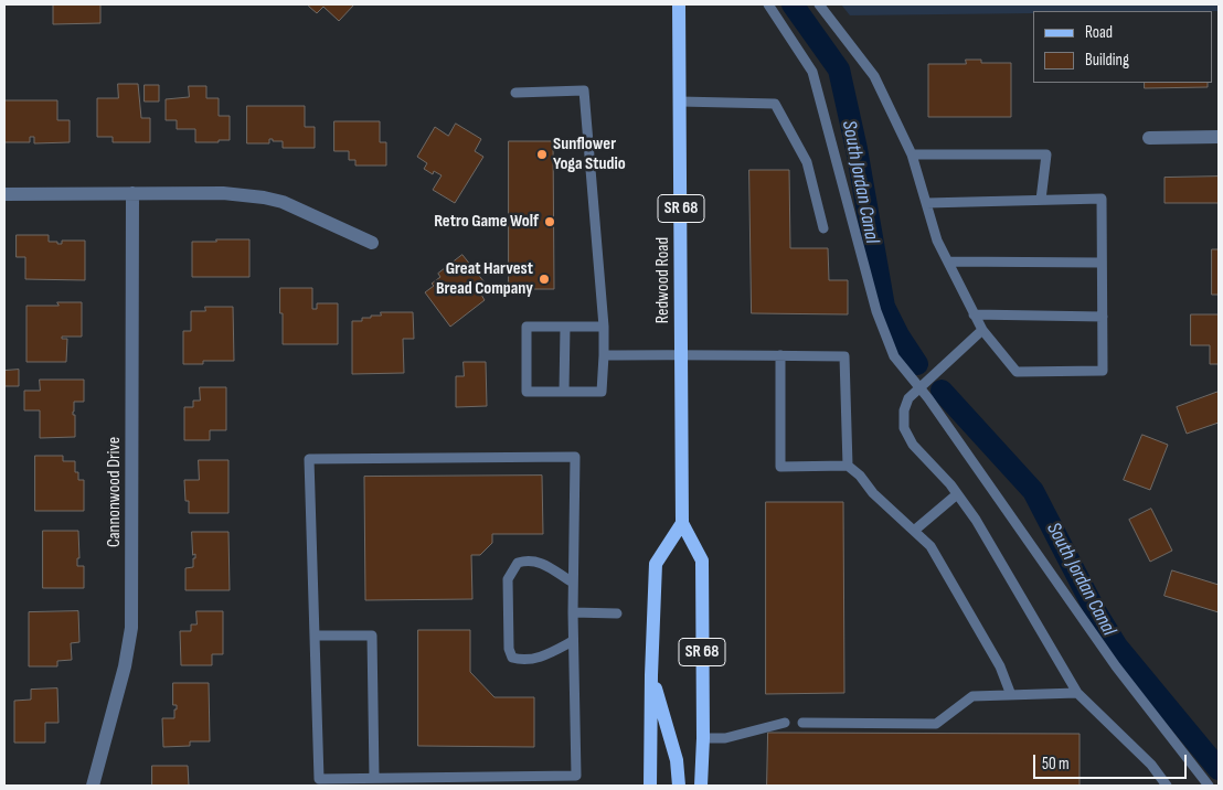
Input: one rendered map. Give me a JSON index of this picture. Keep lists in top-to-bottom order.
{
  "streets": {
    "main road": ["SR 68", "Redwood Road"],
    "street": ["Cannonwood Drive"]
  },
  "crossings": [
    ["SR 68", "Redwood Road"]
  ],
  "water": ["South Jordan Canal"],
  "places": ["Sunflower Yoga Studio", "Retro Game Wolf", "Great Harvest Bread Company"],
  "legend": ["Road", "Building"],
  "scale_bar": "50 m"
}
